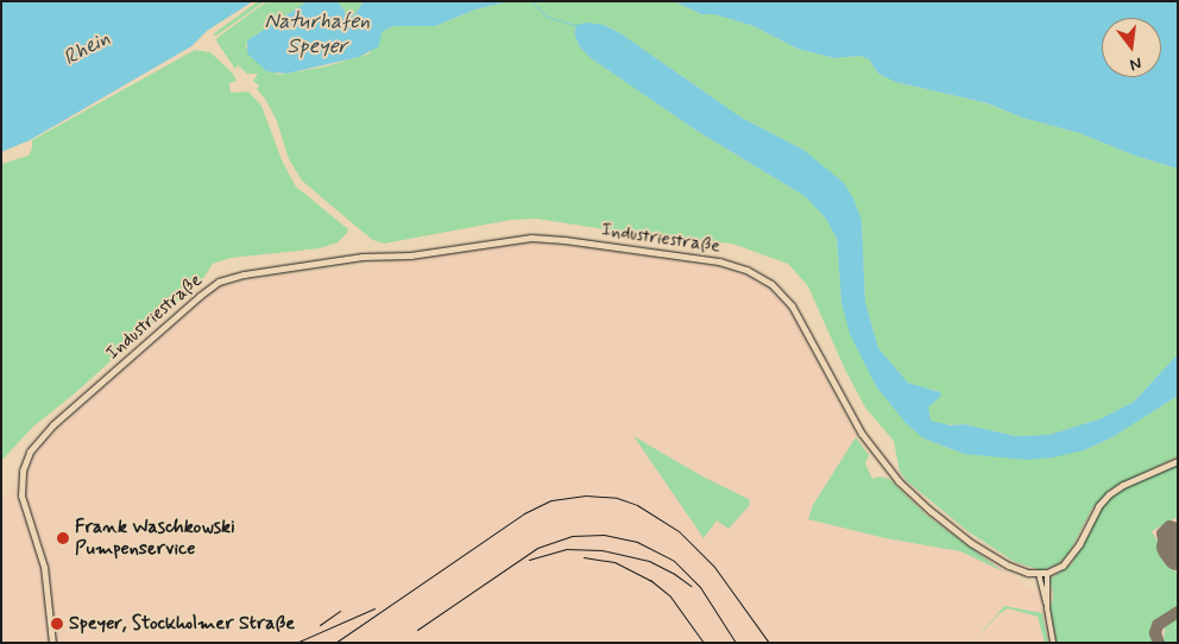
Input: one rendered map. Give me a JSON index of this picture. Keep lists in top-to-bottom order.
{
  "streets": {
    "street": ["Industriestraße"]
  },
  "water": ["Naturhafen Speyer", "Rhein"],
  "places": ["Frank Waschkowski Pumpenservice", "Speyer, Stockholmer Straße"],
  "north": "bottom"
}
